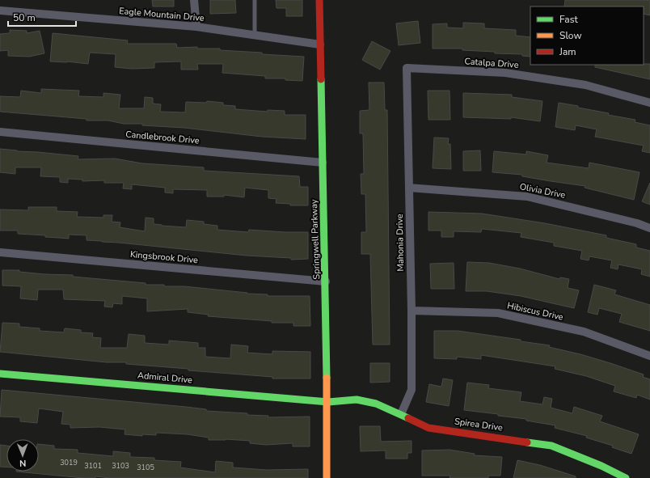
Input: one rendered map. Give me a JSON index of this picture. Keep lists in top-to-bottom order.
{
  "streets": {
    "street": [
      "Eagle Mountain Drive",
      "Catalpa Drive",
      "Candlebrook Drive",
      "Olivia Drive",
      "Springwell Parkway",
      "Mahonia Drive",
      "Kingsbrook Drive",
      "Hibiscus Drive",
      "Admiral Drive",
      "Spirea Drive"
    ]
  },
  "crossings": [
    ["Eagle Mountain Drive", "Springwell Parkway"],
    ["Catalpa Drive", "Mahonia Drive"],
    ["Candlebrook Drive", "Springwell Parkway"],
    ["Olivia Drive", "Mahonia Drive"],
    ["Springwell Parkway", "Kingsbrook Drive"],
    ["Springwell Parkway", "Admiral Drive"],
    ["Springwell Parkway", "Spirea Drive"],
    ["Mahonia Drive", "Hibiscus Drive"],
    ["Mahonia Drive", "Spirea Drive"],
    ["Admiral Drive", "Spirea Drive"]
  ],
  "house_numbers": [
    "3019",
    "3101",
    "3103",
    "3105"
  ],
  "legend": ["Fast", "Slow", "Jam"],
  "scale_bar": "50 m",
  "north": "bottom"
}
